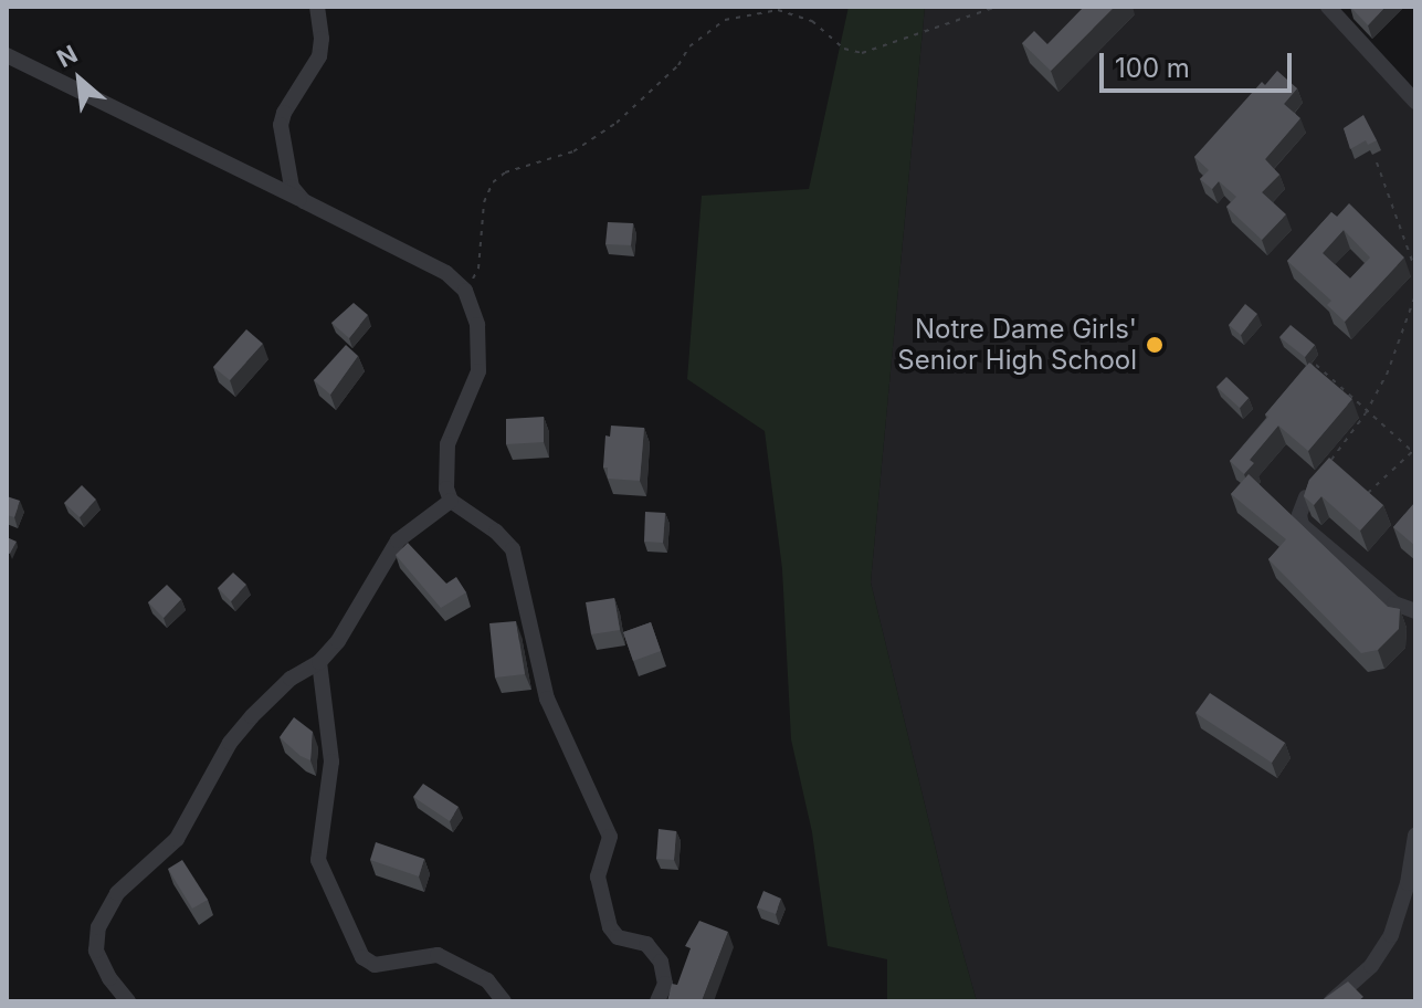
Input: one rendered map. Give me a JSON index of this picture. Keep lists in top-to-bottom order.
{
  "places": ["Notre Dame Girls' Senior High School"],
  "scale_bar": "100 m",
  "north": "top left"
}
